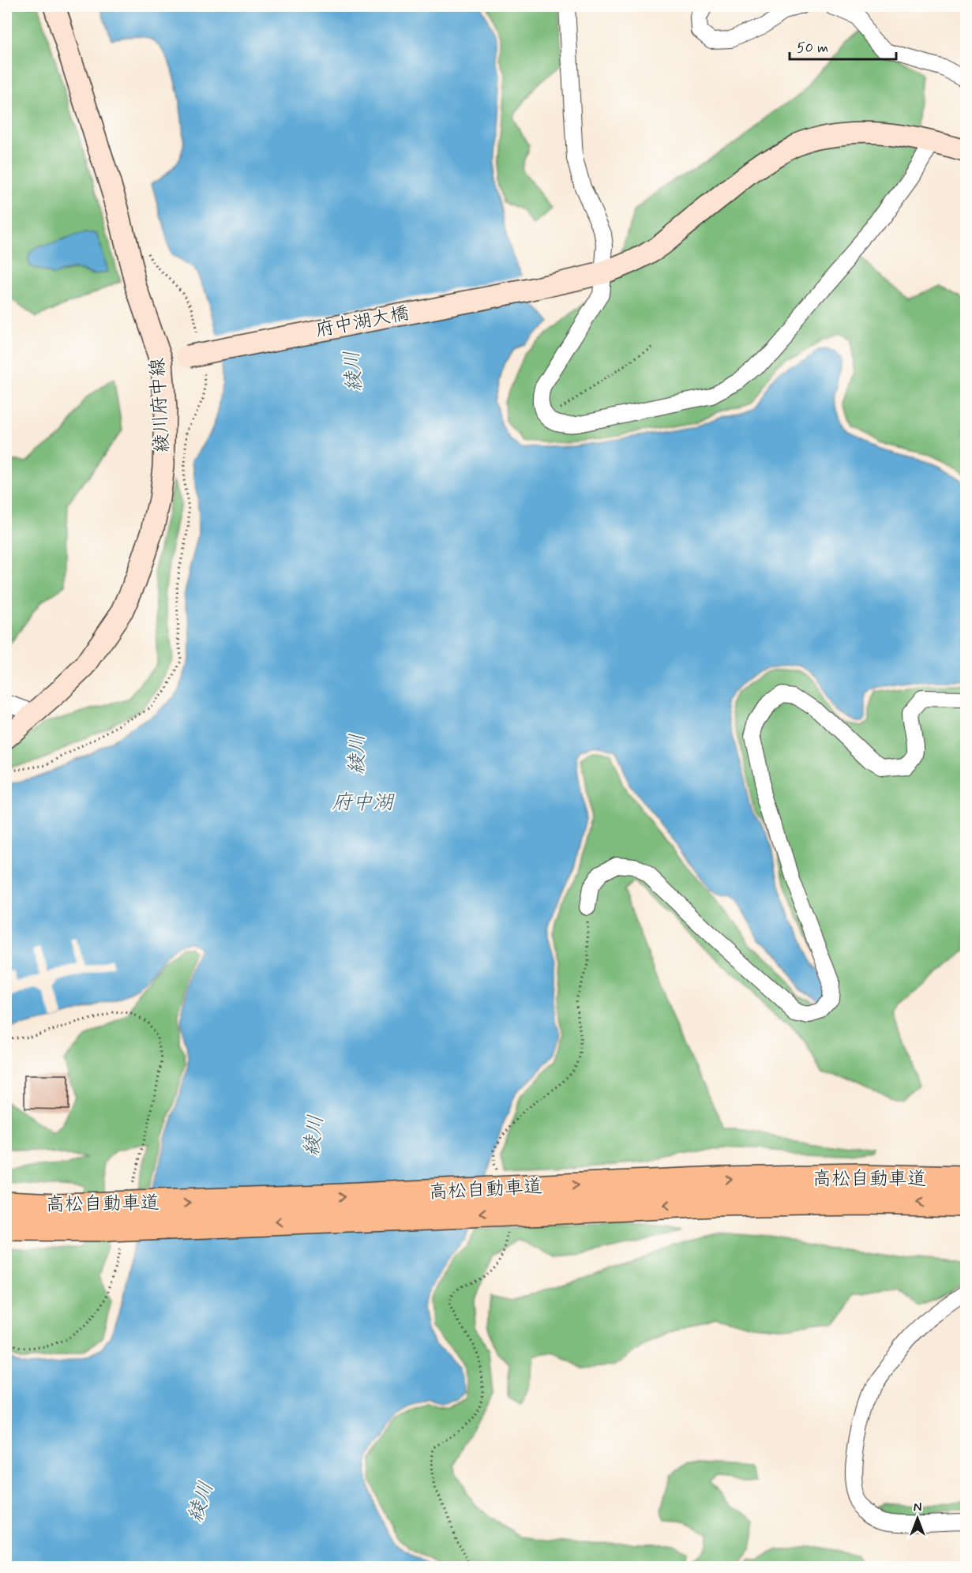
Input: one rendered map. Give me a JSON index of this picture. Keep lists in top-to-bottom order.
{
  "streets": {
    "highway": ["高松自動車道"],
    "street": ["府中湖大橋", "綾川府中線"]
  },
  "crossings": [
    ["府中湖大橋", "綾川府中線"]
  ],
  "water": ["綾川", "府中湖"],
  "scale_bar": "50 m",
  "north": "top"
}
